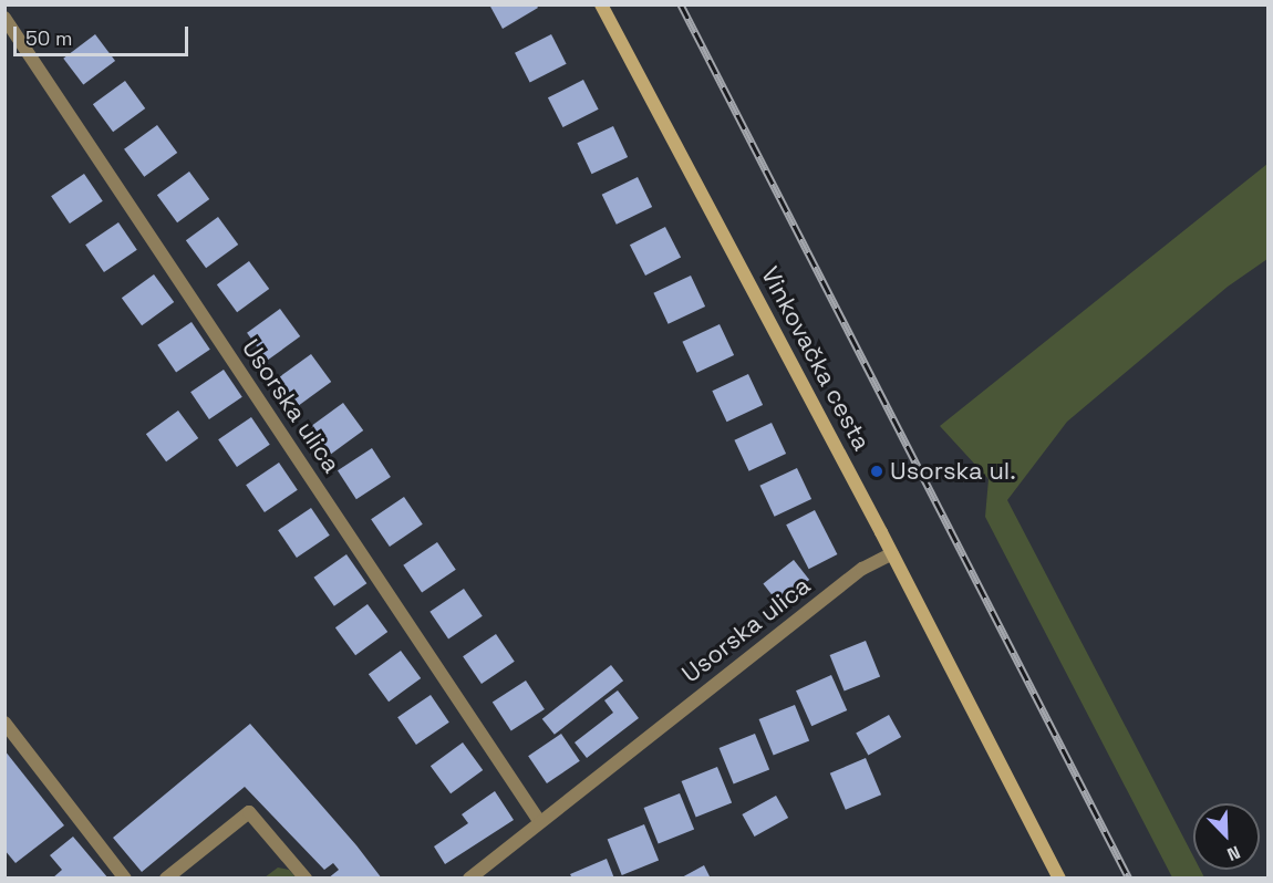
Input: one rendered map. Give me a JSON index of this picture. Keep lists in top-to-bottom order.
{
  "streets": {
    "main road": ["Vinkovačka cesta"],
    "street": ["Usorska ulica"]
  },
  "crossings": [
    ["Vinkovačka cesta", "Usorska ulica"]
  ],
  "places": ["Usorska ul."],
  "scale_bar": "50 m",
  "north": "bottom right"
}
